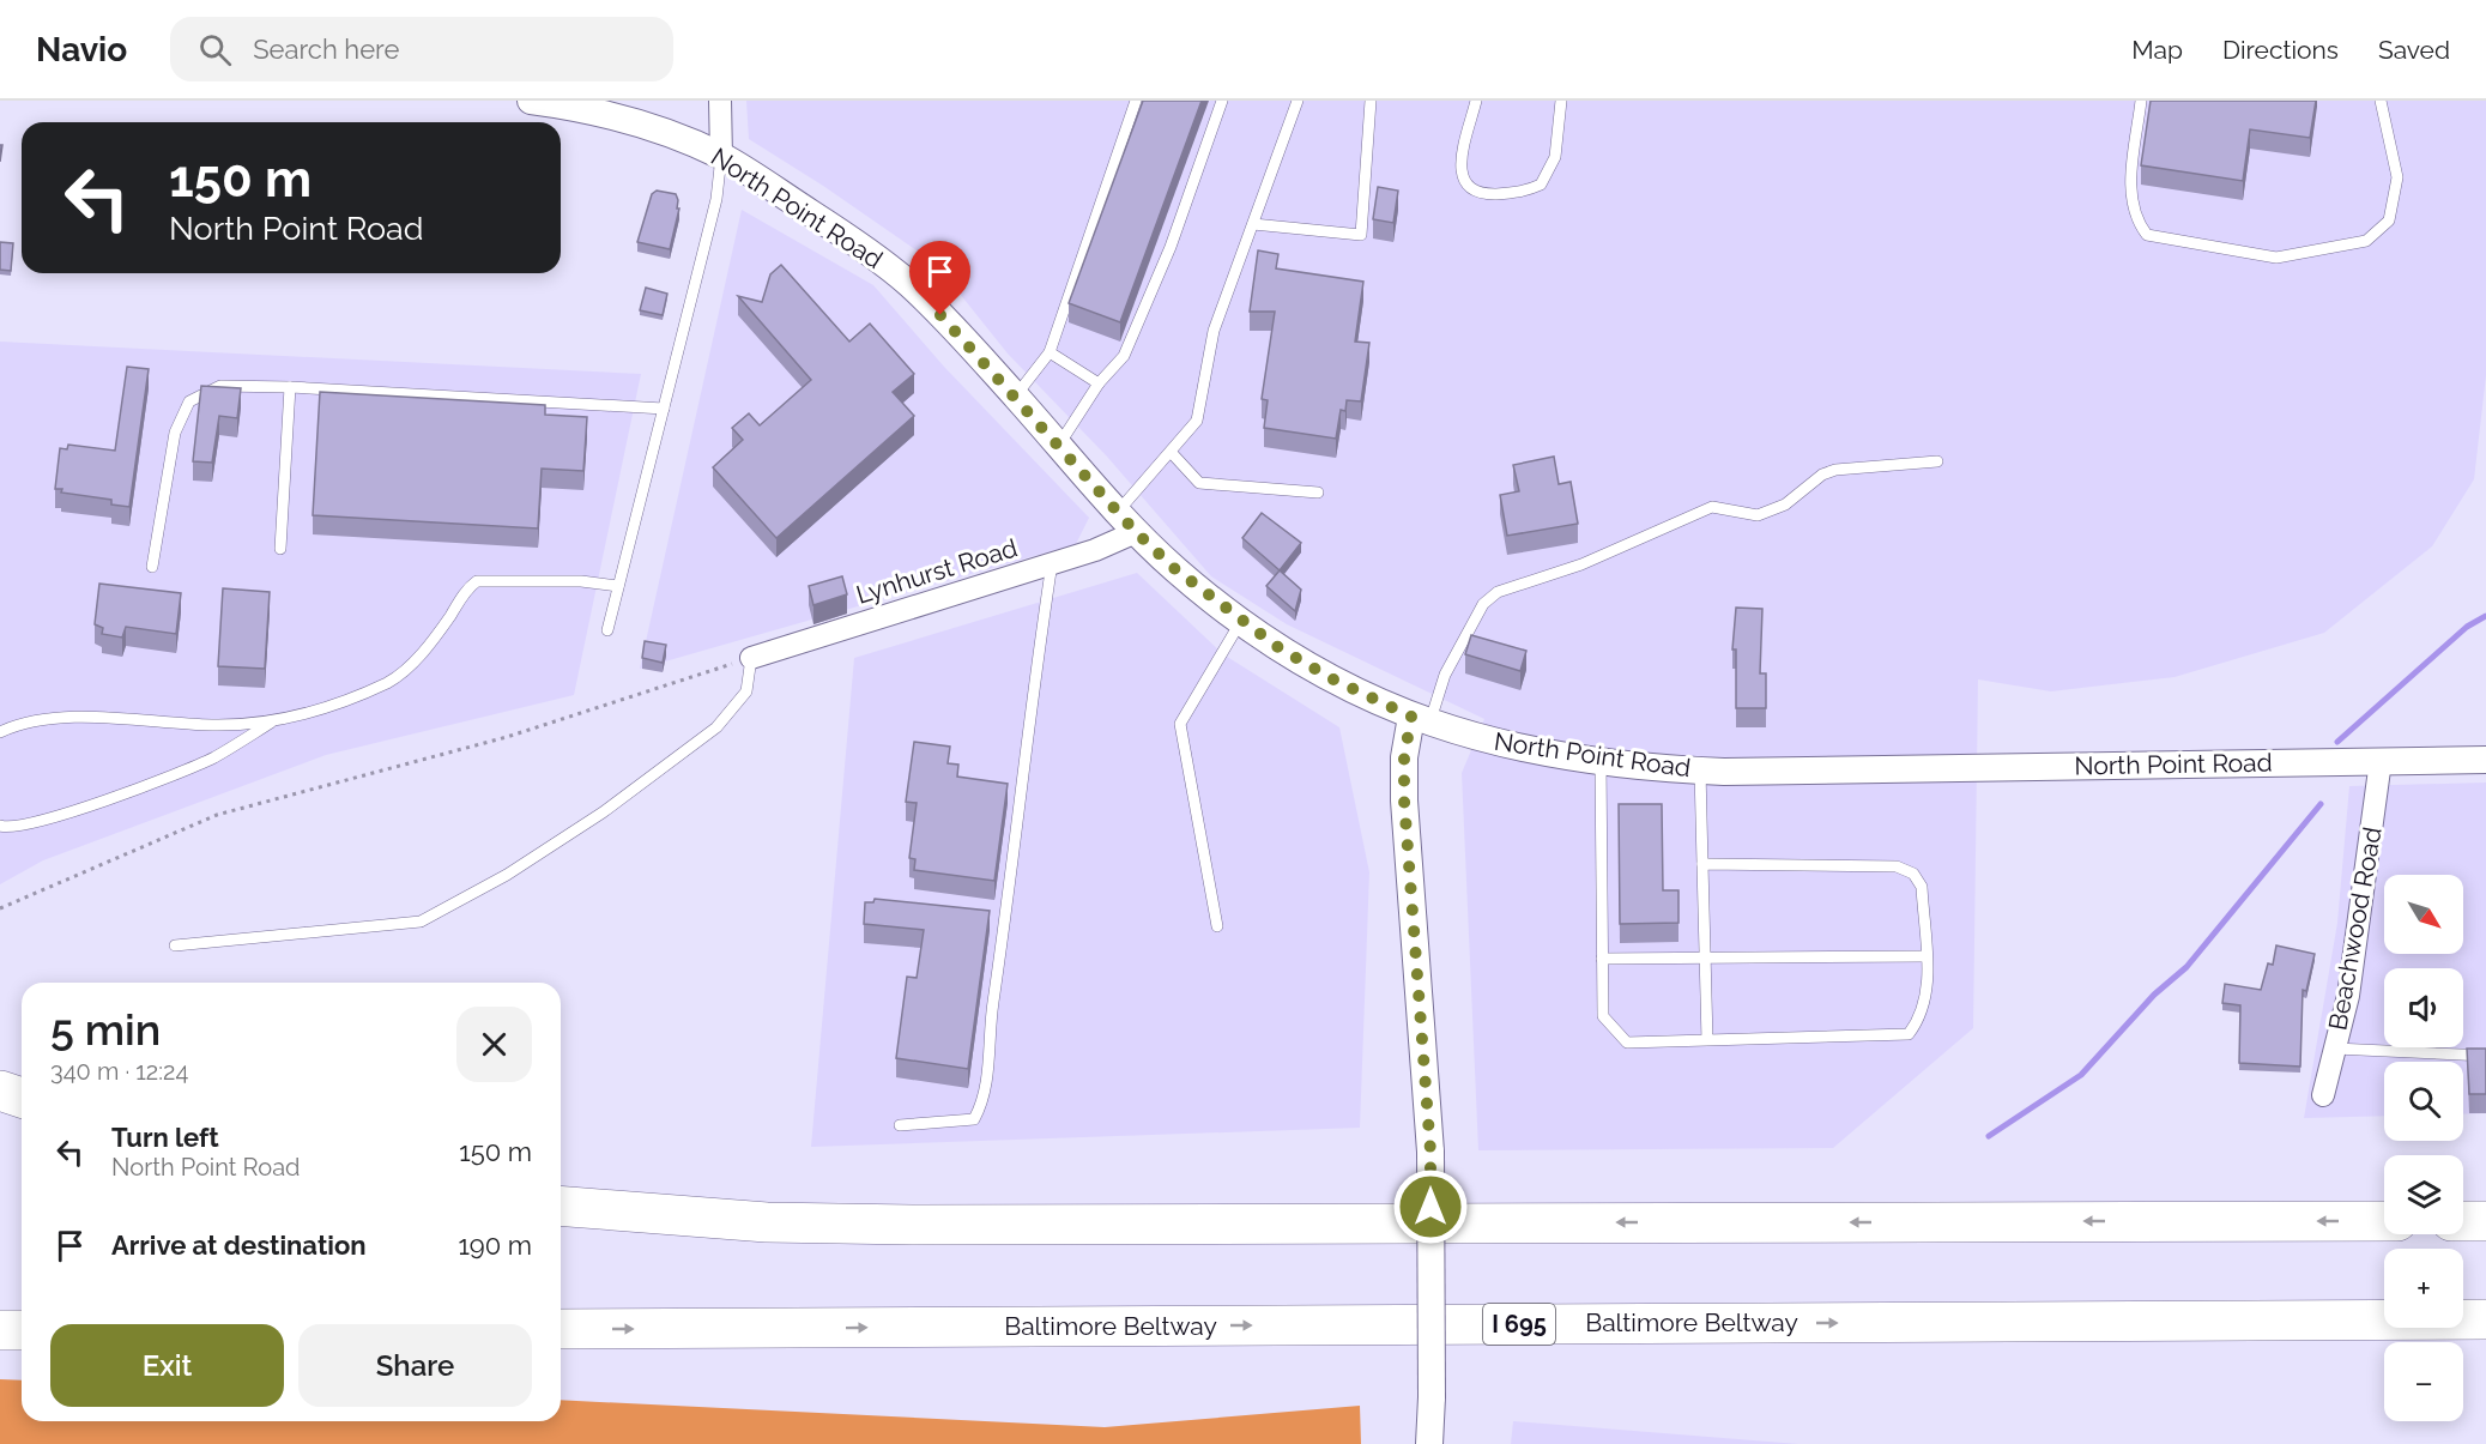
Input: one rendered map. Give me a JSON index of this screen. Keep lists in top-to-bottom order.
{
  "streets": {
    "highway": ["Baltimore Beltway", "I 695"],
    "street": ["North Point Road", "Lynhurst Road", "Beachwood Road"]
  },
  "crossings": [
    ["North Point Road", "Lynhurst Road"],
    ["North Point Road", "Beachwood Road"]
  ],
  "north": "bottom right",
  "page": {
    "header": "Navio",
    "search": "Search here",
    "nav": ["Map", "Directions", "Saved"],
    "turn": ["150 m", "North Point Road"],
    "map_buttons": ["+", "−"],
    "heading": ["5 min", "340 m · 12:24"],
    "list": [
      {
        "name": "Turn left",
        "note": "North Point Road",
        "value": "150 m"
      },
      {
        "name": "Arrive at destination",
        "value": "190 m"
      }
    ],
    "buttons": ["Exit", "Share"]
  }
}
